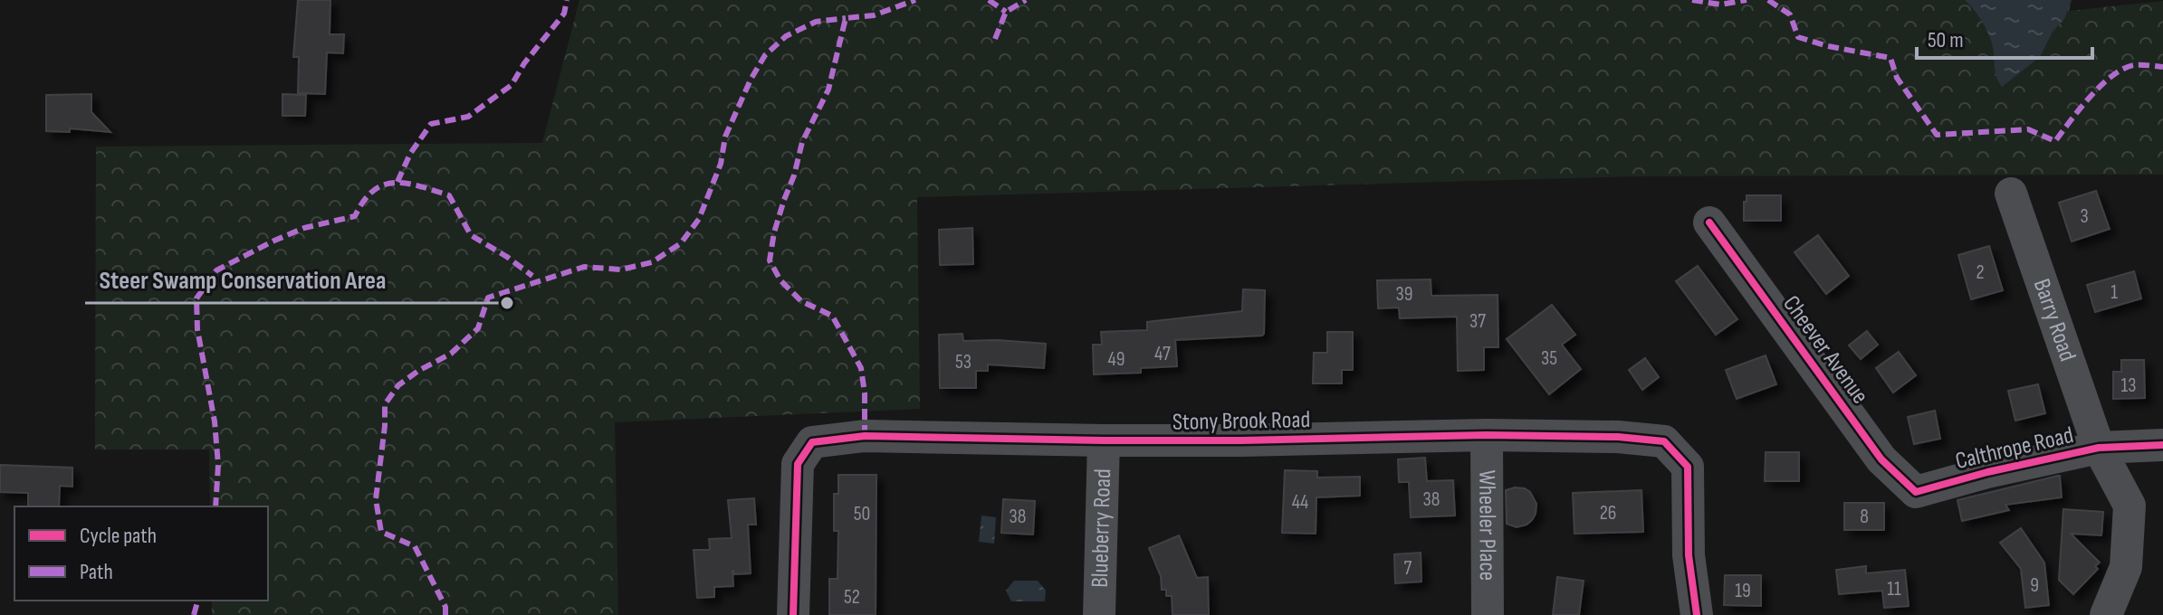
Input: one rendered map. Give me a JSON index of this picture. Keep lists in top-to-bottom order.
{
  "streets": {
    "street": [
      "Barry Road",
      "Cheever Avenue",
      "Stony Brook Road",
      "Calthrope Road",
      "Wheeler Place",
      "Blueberry Road"
    ]
  },
  "crossings": [
    ["Barry Road", "Calthrope Road"],
    ["Cheever Avenue", "Calthrope Road"],
    ["Stony Brook Road", "Wheeler Place"],
    ["Stony Brook Road", "Blueberry Road"]
  ],
  "places": ["Steer Swamp Conservation Area"],
  "house_numbers": [
    "3",
    "2",
    "1",
    "39",
    "37",
    "47",
    "35",
    "49",
    "53",
    "13",
    "38",
    "44",
    "26",
    "50",
    "38",
    "8",
    "7",
    "9",
    "11",
    "19",
    "52"
  ],
  "legend": ["Cycle path", "Path"],
  "scale_bar": "50 m"
}
